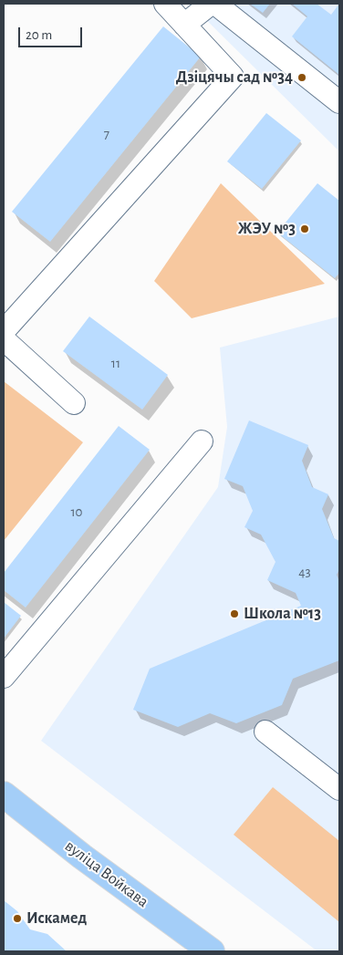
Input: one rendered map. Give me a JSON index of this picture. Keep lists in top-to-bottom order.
{
  "streets": {
    "main road": ["вуліца Войкава"]
  },
  "places": [
    "Дзіцячы сад №34",
    "ЖЭУ №3",
    "Школа №13",
    "Искамед"
  ],
  "house_numbers": [
    "7",
    "11",
    "10",
    "43"
  ],
  "scale_bar": "20 m"
}
